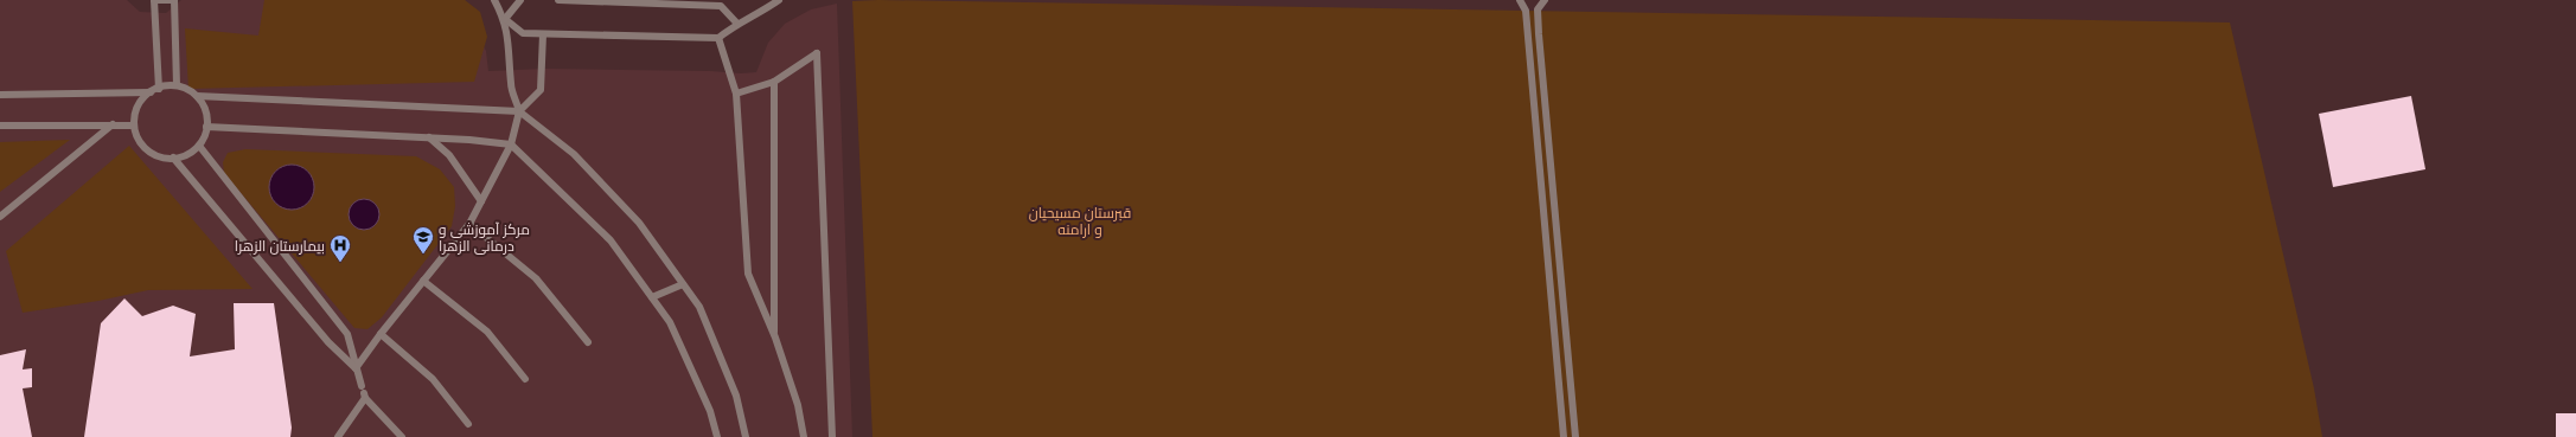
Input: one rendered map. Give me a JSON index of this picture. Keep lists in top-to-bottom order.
{
  "parks": ["قبرستان مسیحیان و ارامنه"],
  "places": {
    "school or university": ["مرکز آموزشی و درمانی الزهرا"],
    "hospital": ["بیمارستان الزهرا"]
  }
}
